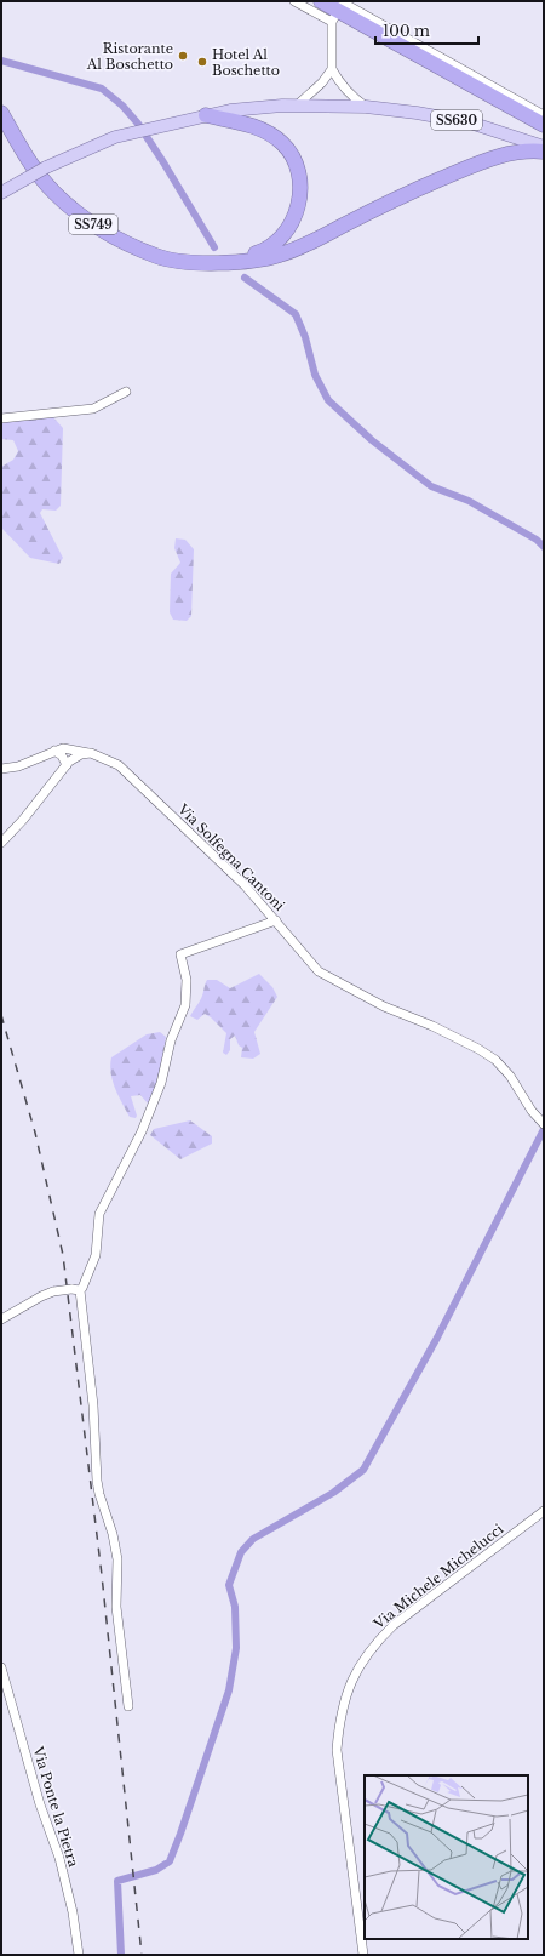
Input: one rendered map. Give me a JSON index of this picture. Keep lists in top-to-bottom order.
{
  "streets": {
    "highway": ["SS749"],
    "main road": ["SS630"],
    "street": ["Via Solfegna Cantoni", "Via Michele Michelucci", "Via Ponte la Pietra"]
  },
  "places": ["Ristorante Al Boschetto", "Hotel Al Boschetto"],
  "scale_bar": "100 m"
}
